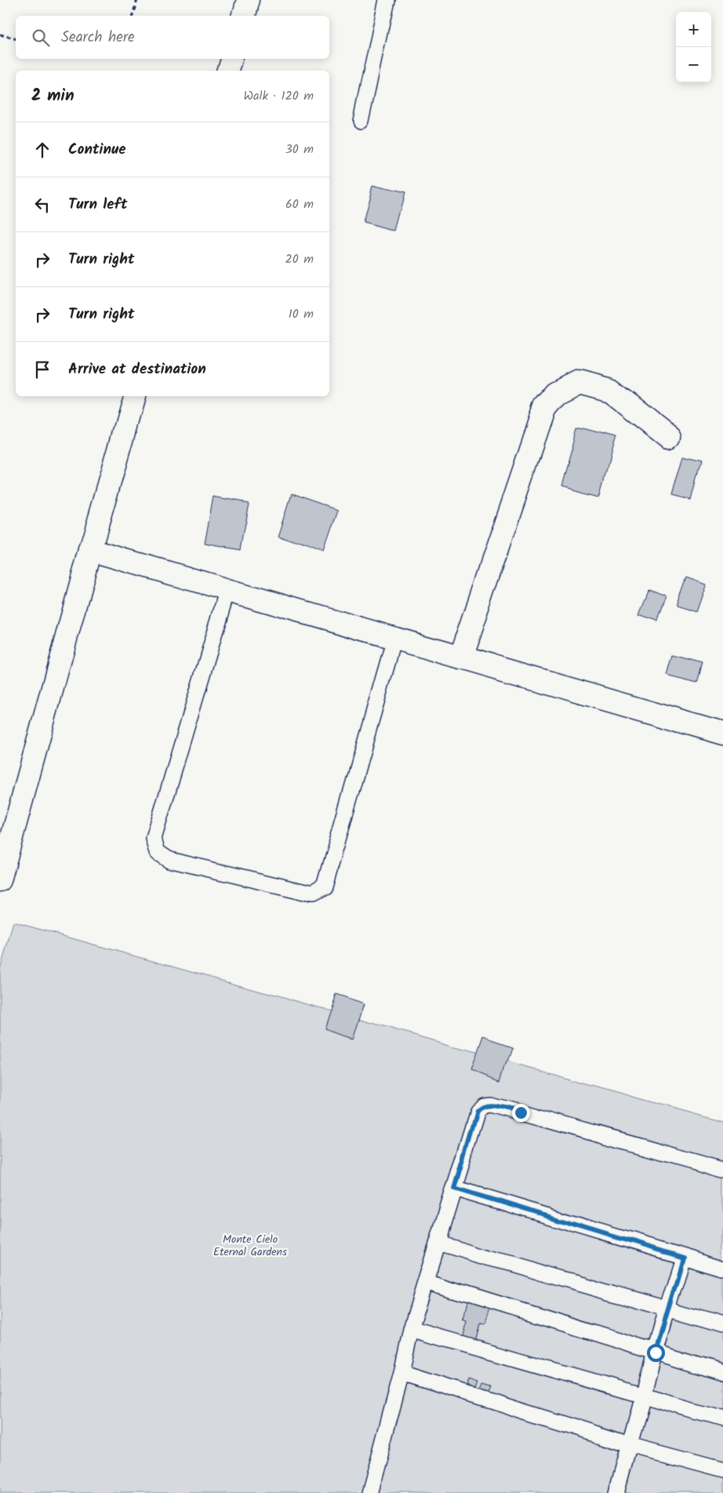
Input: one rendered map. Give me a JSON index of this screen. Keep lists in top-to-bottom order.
{
  "parks": ["Monte Cielo Eternal Gardens"],
  "page": {
    "map_buttons": ["+", "−"],
    "search": "Search here",
    "heading": ["2 min", "Walk · 120 m"],
    "list": [
      ["Continue", "30 m"],
      ["Turn left", "60 m"],
      ["Turn right", "20 m"],
      ["Turn right", "10 m"],
      "Arrive at destination"
    ]
  }
}
